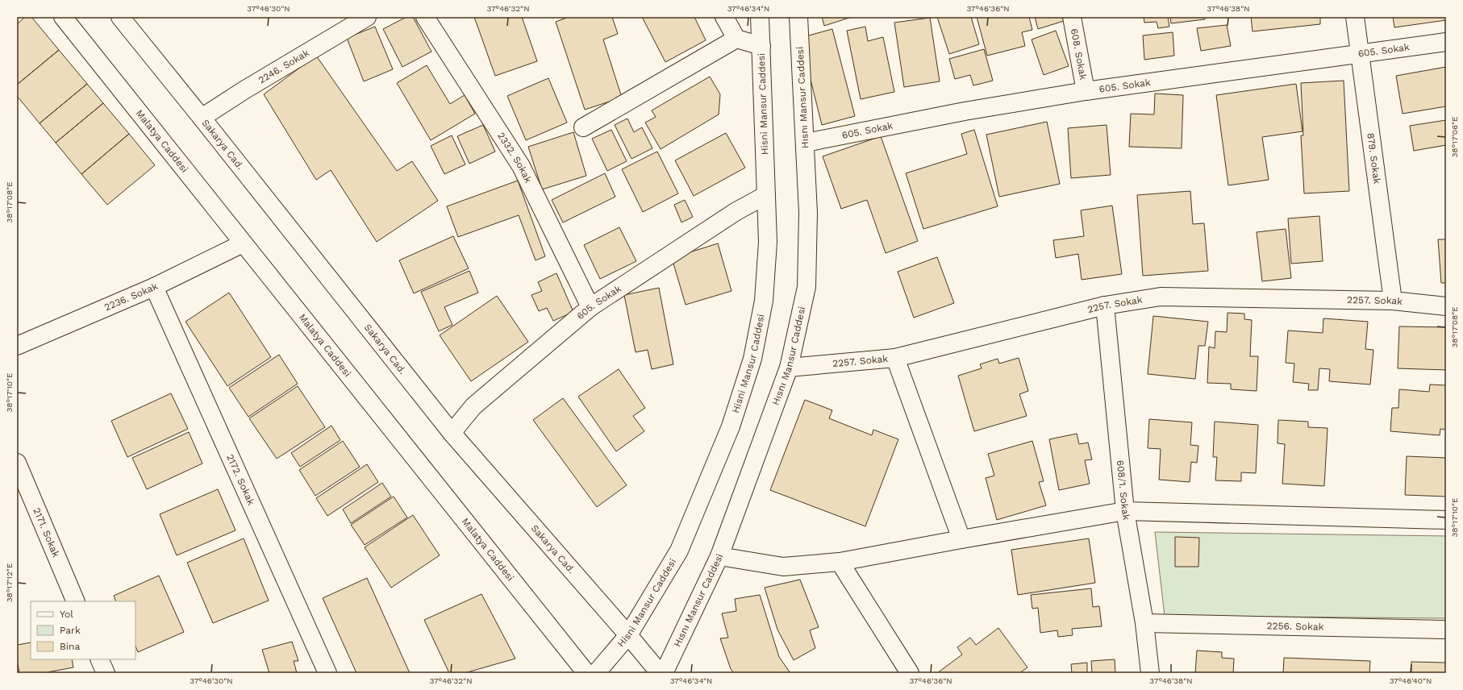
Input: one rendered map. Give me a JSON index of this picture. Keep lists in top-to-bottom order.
{
  "streets": {
    "street": [
      "605. Sokak",
      "608. Sokak",
      "2246. Sokak",
      "Hısnı Mansur Caddesi",
      "Hisni Mansur Caddesi",
      "Malatya Caddesi",
      "Sakarya Cad.",
      "2332. Sokak",
      "879. Sokak",
      "2236. Sokak",
      "2257. Sokak",
      "2172. Sokak",
      "608/1. Sokak",
      "2171. Sokak",
      "2256. Sokak"
    ]
  },
  "crossings": [
    ["605. Sokak", "608. Sokak"],
    ["605. Sokak", "Hısnı Mansur Caddesi"],
    ["605. Sokak", "Hisni Mansur Caddesi"],
    ["605. Sokak", "Sakarya Cad."],
    ["605. Sokak", "2332. Sokak"],
    ["605. Sokak", "879. Sokak"],
    ["2246. Sokak", "Sakarya Cad."],
    ["Hısnı Mansur Caddesi", "2257. Sokak"],
    ["Hisni Mansur Caddesi", "Sakarya Cad."],
    ["Malatya Caddesi", "2236. Sokak"],
    ["879. Sokak", "2257. Sokak"],
    ["2236. Sokak", "2172. Sokak"],
    ["2257. Sokak", "608/1. Sokak"],
    ["608/1. Sokak", "2256. Sokak"]
  ],
  "legend": ["Yol", "Park", "Bina"],
  "coordinates": [
    "37°46'30\"N",
    "37°46'32\"N",
    "37°46'34\"N",
    "37°46'36\"N",
    "37°46'38\"N",
    "38°17'06\"E",
    "38°17'08\"E",
    "38°17'10\"E",
    "38°17'12\"E",
    "37°46'40\"N"
  ]
}
